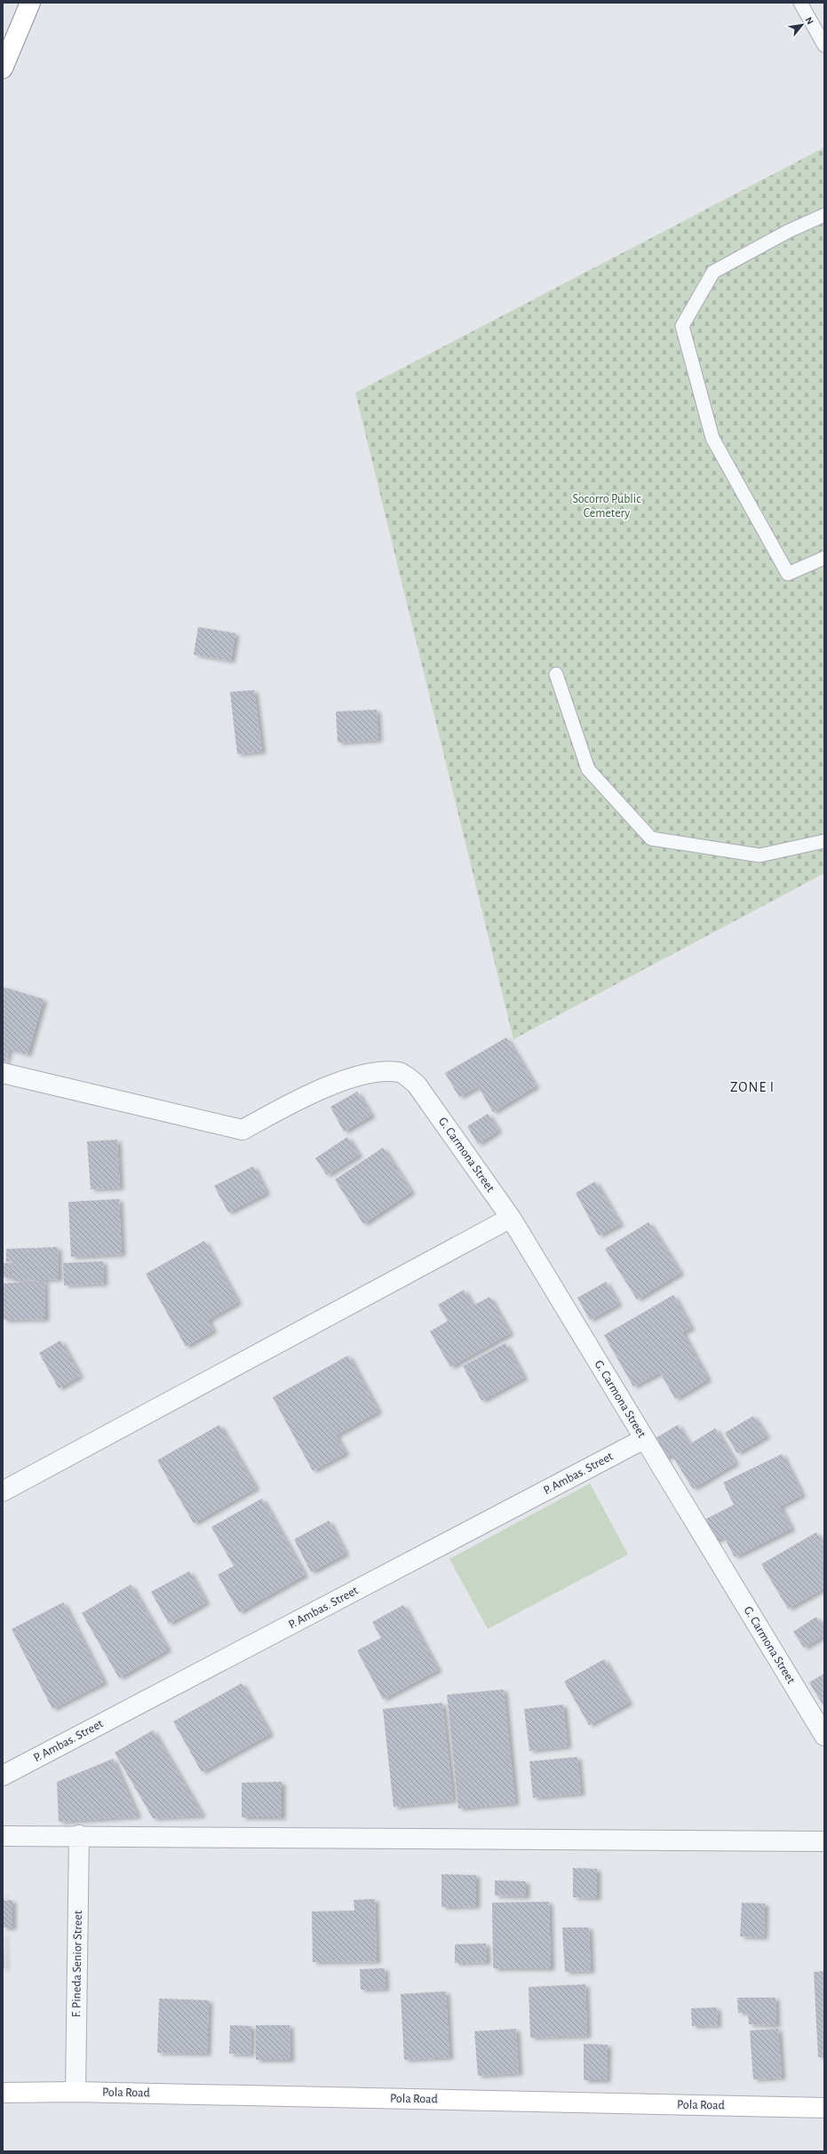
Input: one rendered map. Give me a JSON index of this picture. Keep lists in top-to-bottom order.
{
  "streets": {
    "main road": ["Pola Road"],
    "street": ["G. Carmona Street", "P. Ambas. Street", "F. Pineda Senior Street"]
  },
  "crossings": [
    ["G. Carmona Street", "P. Ambas. Street"],
    ["F. Pineda Senior Street", "Pola Road"]
  ],
  "districts": ["ZONE I"],
  "parks": ["Socorro Public Cemetery"],
  "north": "top right"
}
